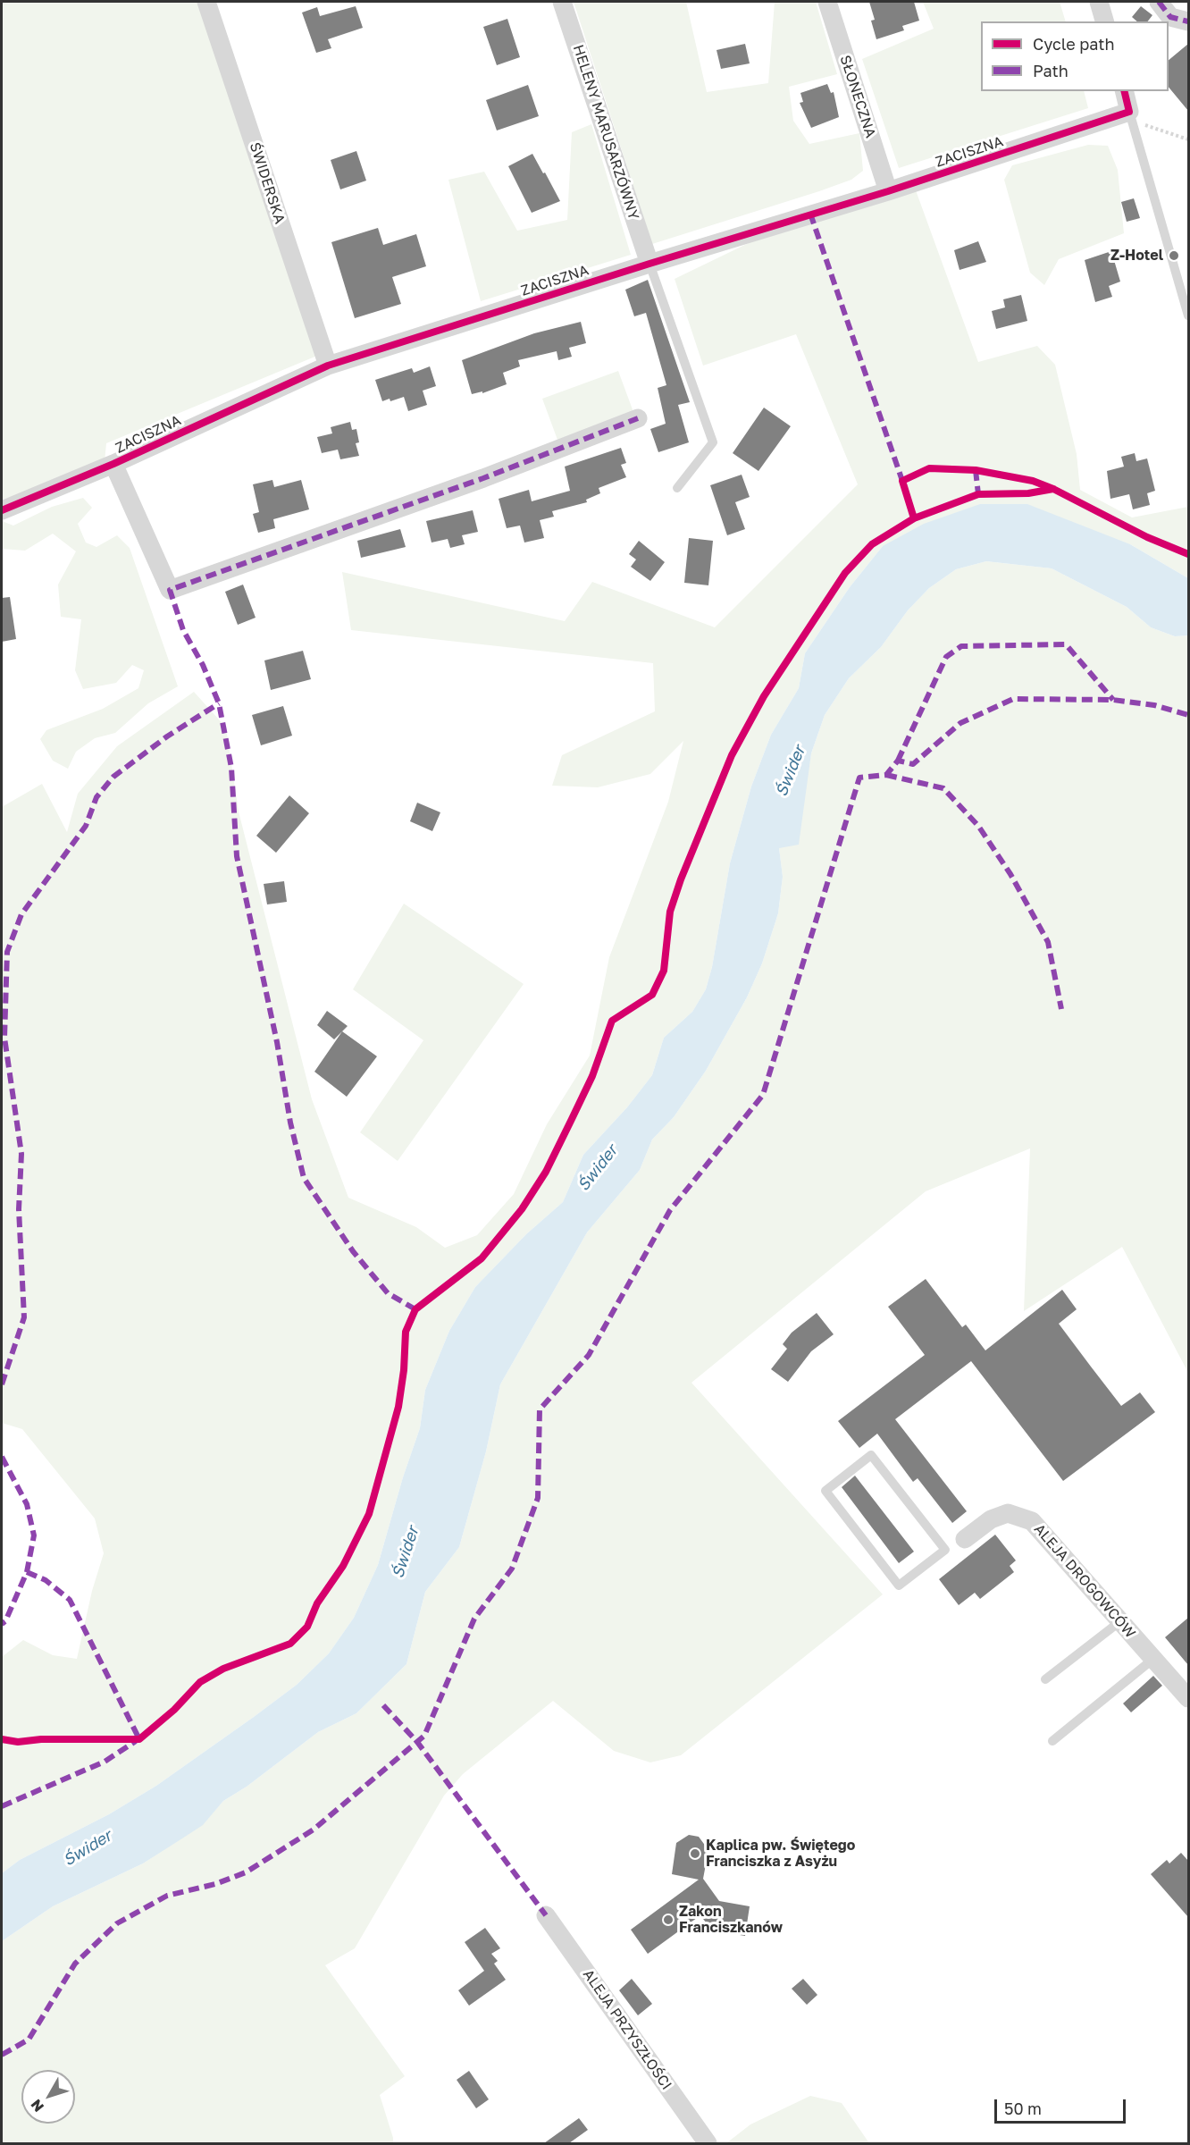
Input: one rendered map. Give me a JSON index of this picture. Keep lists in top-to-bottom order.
{
  "streets": {
    "street": [
      "SŁONECZNA",
      "HELENY MARUSARZÓWNY",
      "ZACISZNA",
      "ŚWIDERSKA",
      "ALEJA DROGOWCÓW",
      "ALEJA PRZYSZŁOŚCI"
    ]
  },
  "crossings": [
    ["SŁONECZNA", "ZACISZNA"],
    ["HELENY MARUSARZÓWNY", "ZACISZNA"],
    ["ZACISZNA", "ŚWIDERSKA"]
  ],
  "water": ["Świder"],
  "places": ["Z-Hotel", "Kaplica pw. Świętego Franciszka z Asyżu", "Zakon Franciszkanów"],
  "legend": ["Cycle path", "Path"],
  "scale_bar": "50 m",
  "north": "bottom left"
}
